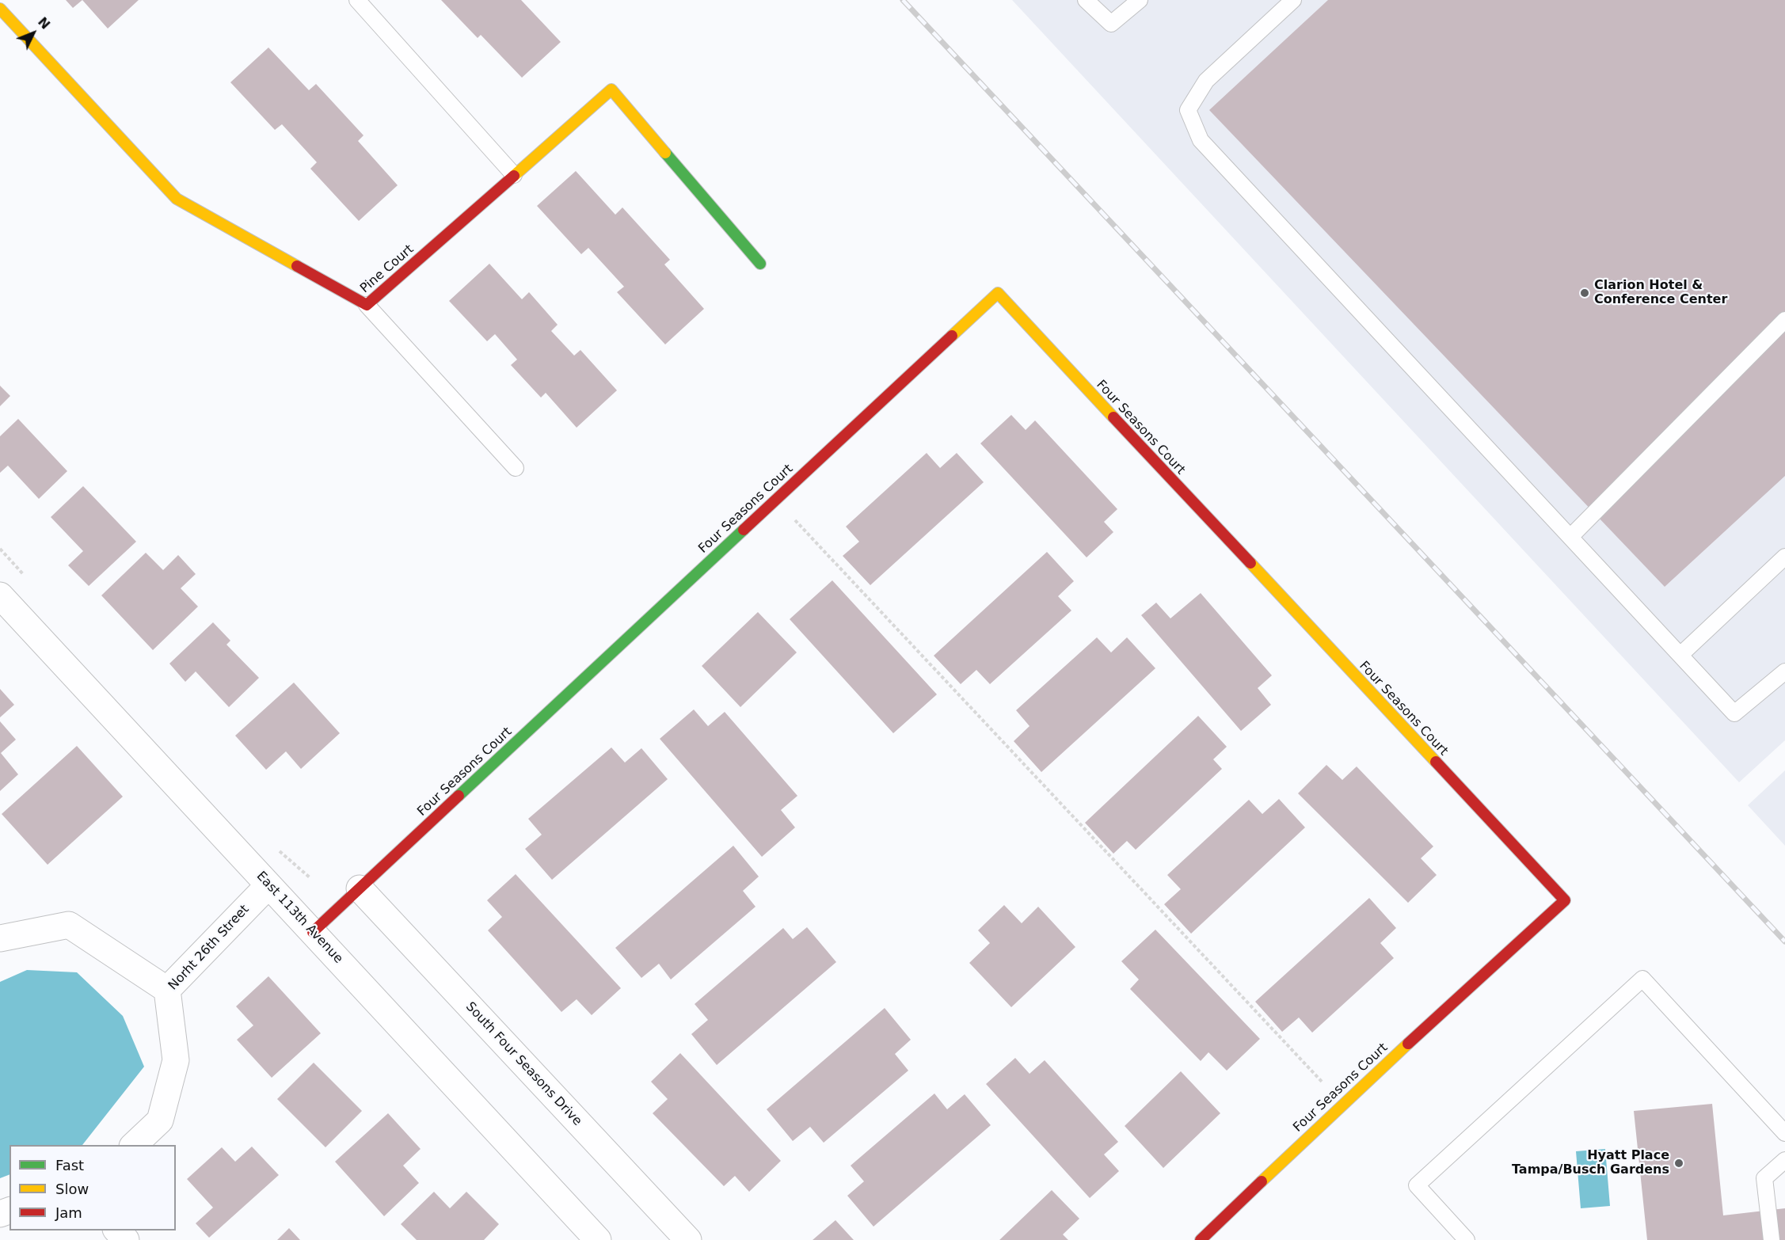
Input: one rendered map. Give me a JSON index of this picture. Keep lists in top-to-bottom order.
{
  "streets": {
    "street": [
      "Pine Court",
      "Four Seasons Court",
      "East 113th Avenue",
      "Norht 26th Street",
      "South Four Seasons Drive"
    ]
  },
  "crossings": [
    ["Four Seasons Court", "East 113th Avenue"],
    ["Four Seasons Court", "South Four Seasons Drive"],
    ["East 113th Avenue", "Norht 26th Street"]
  ],
  "places": ["Clarion Hotel & Conference Center", "Hyatt Place Tampa/Busch Gardens"],
  "legend": ["Fast", "Slow", "Jam"],
  "north": "top right"
}
